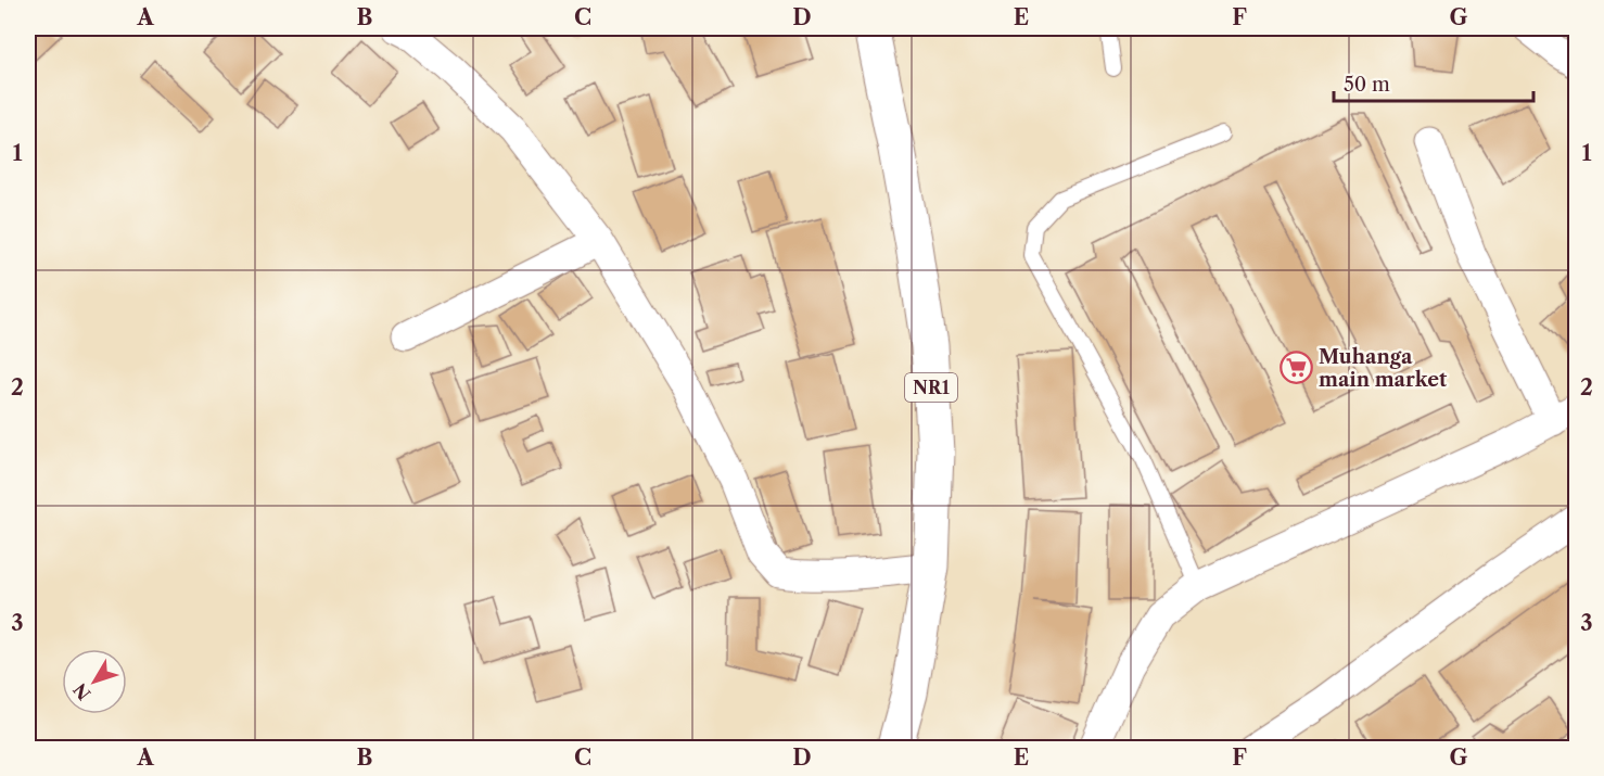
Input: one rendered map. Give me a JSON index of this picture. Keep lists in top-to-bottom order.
{
  "streets": {
    "highway": ["NR1"]
  },
  "places": {
    "supermarket": ["Muhanga main market"]
  },
  "scale_bar": "50 m",
  "north": "bottom left",
  "grid": {
    "columns": [
      "A",
      "B",
      "C",
      "D",
      "E",
      "F",
      "G"
    ],
    "rows": ["1", "2", "3"]
  }
}
